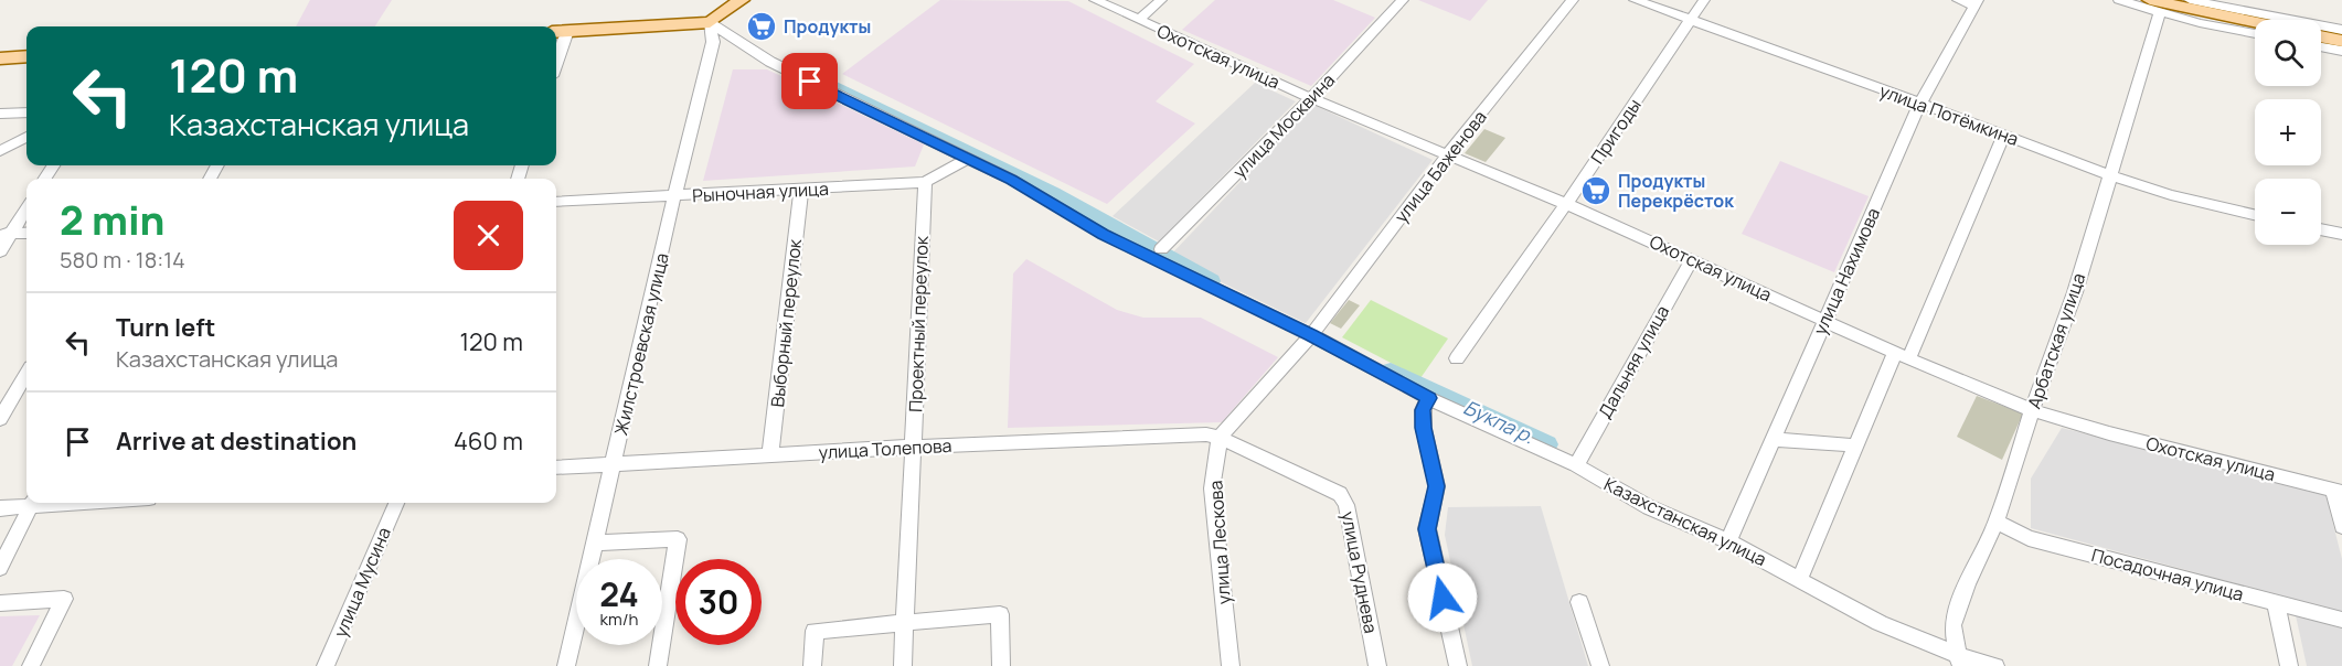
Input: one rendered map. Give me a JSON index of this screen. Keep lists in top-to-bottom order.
{
  "streets": {
    "street": [
      "Охотская улица",
      "улица Потёмкина",
      "улица Москвина",
      "Пригоды",
      "улица Баженова",
      "Рыночная улица",
      "улица Нахимова",
      "Выборный переулок",
      "Проектный переулок",
      "Арбатская улица",
      "Жилстроевская улица",
      "Дальняя улица",
      "улица Толепова",
      "Казахстанская улица",
      "улица Лескова",
      "улица Руднева",
      "Посадочная улица",
      "улица Мусина"
    ]
  },
  "crossings": [
    ["Охотская улица", "улица Москвина"],
    ["Охотская улица", "Пригоды"],
    ["Охотская улица", "улица Баженова"],
    ["Охотская улица", "улица Нахимова"],
    ["Охотская улица", "Арбатская улица"],
    ["Охотская улица", "Дальняя улица"],
    ["улица Потёмкина", "Пригоды"],
    ["улица Потёмкина", "улица Нахимова"],
    ["улица Потёмкина", "Арбатская улица"],
    ["улица Баженова", "Казахстанская улица"],
    ["Рыночная улица", "Выборный переулок"],
    ["Рыночная улица", "Проектный переулок"],
    ["Рыночная улица", "Жилстроевская улица"],
    ["Рыночная улица", "Казахстанская улица"],
    ["улица Нахимова", "Казахстанская улица"],
    ["Выборный переулок", "улица Толепова"],
    ["Проектный переулок", "улица Толепова"],
    ["Арбатская улица", "Казахстанская улица"],
    ["Арбатская улица", "Посадочная улица"],
    ["Жилстроевская улица", "улица Толепова"],
    ["Жилстроевская улица", "Казахстанская улица"],
    ["Дальняя улица", "Казахстанская улица"],
    ["улица Толепова", "улица Лескова"],
    ["улица Толепова", "улица Руднева"],
    ["улица Лескова", "улица Руднева"]
  ],
  "water": ["Букпа р."],
  "places": {
    "supermarket": ["Продукты", "Продукты Перекрёсток"]
  },
  "page": {
    "map_buttons": ["+", "−"],
    "turn": ["120 m", "Казахстанская улица"],
    "heading": ["2 min", "580 m · 18:14"],
    "list": [
      {
        "name": "Turn left",
        "note": "Казахстанская улица",
        "value": "120 m"
      },
      {
        "name": "Arrive at destination",
        "value": "460 m"
      }
    ],
    "speed": "24 km/h",
    "limit": "30"
  }
}
